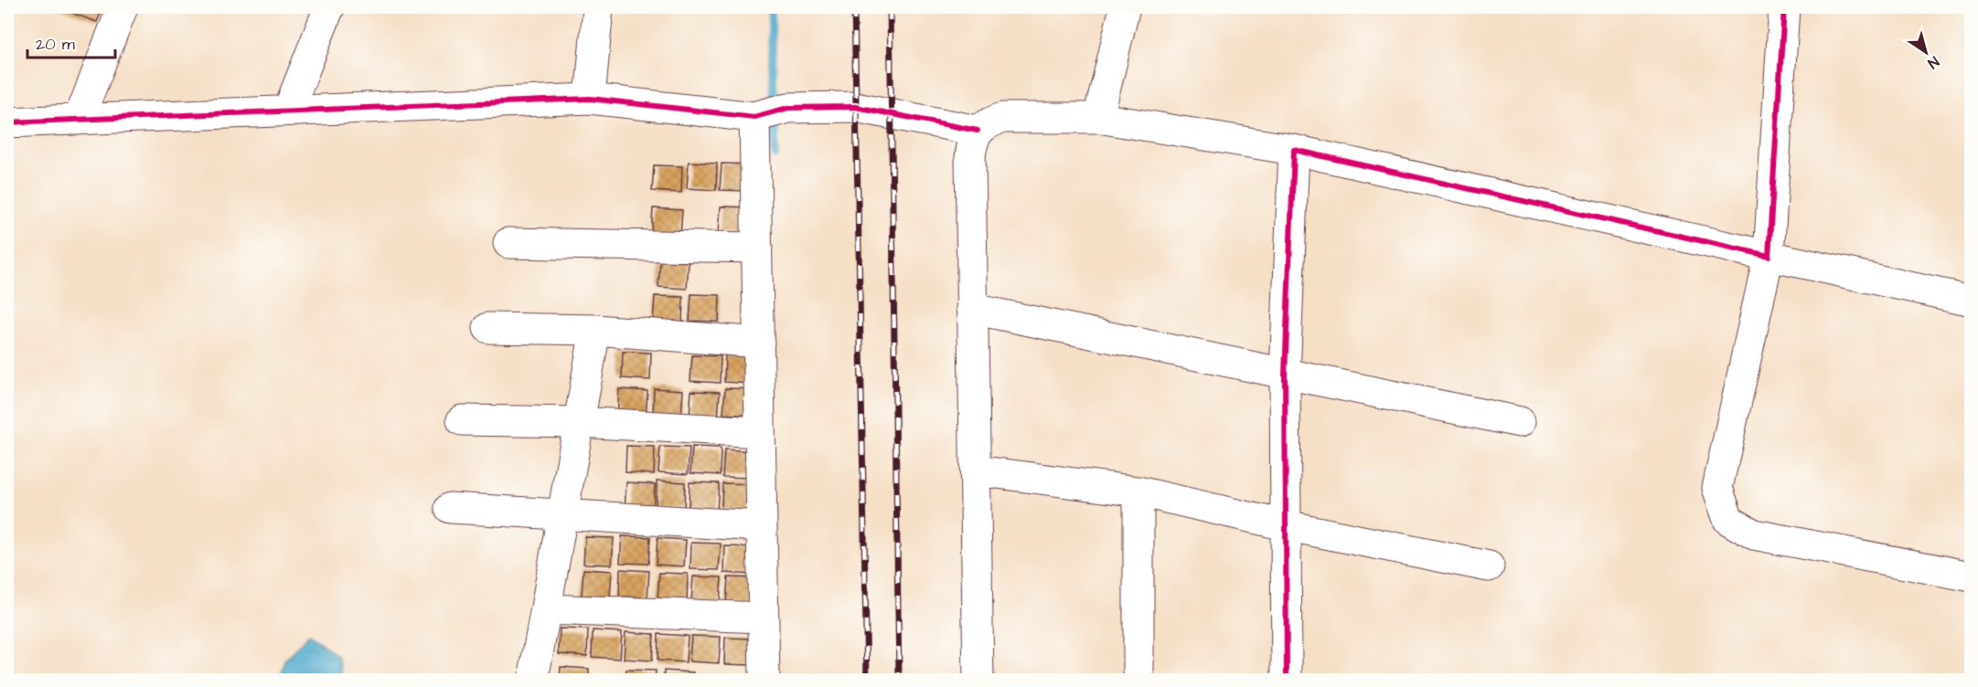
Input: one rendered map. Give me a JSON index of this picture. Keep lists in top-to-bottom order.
{
  "scale_bar": "20 m",
  "north": "bottom right"
}
